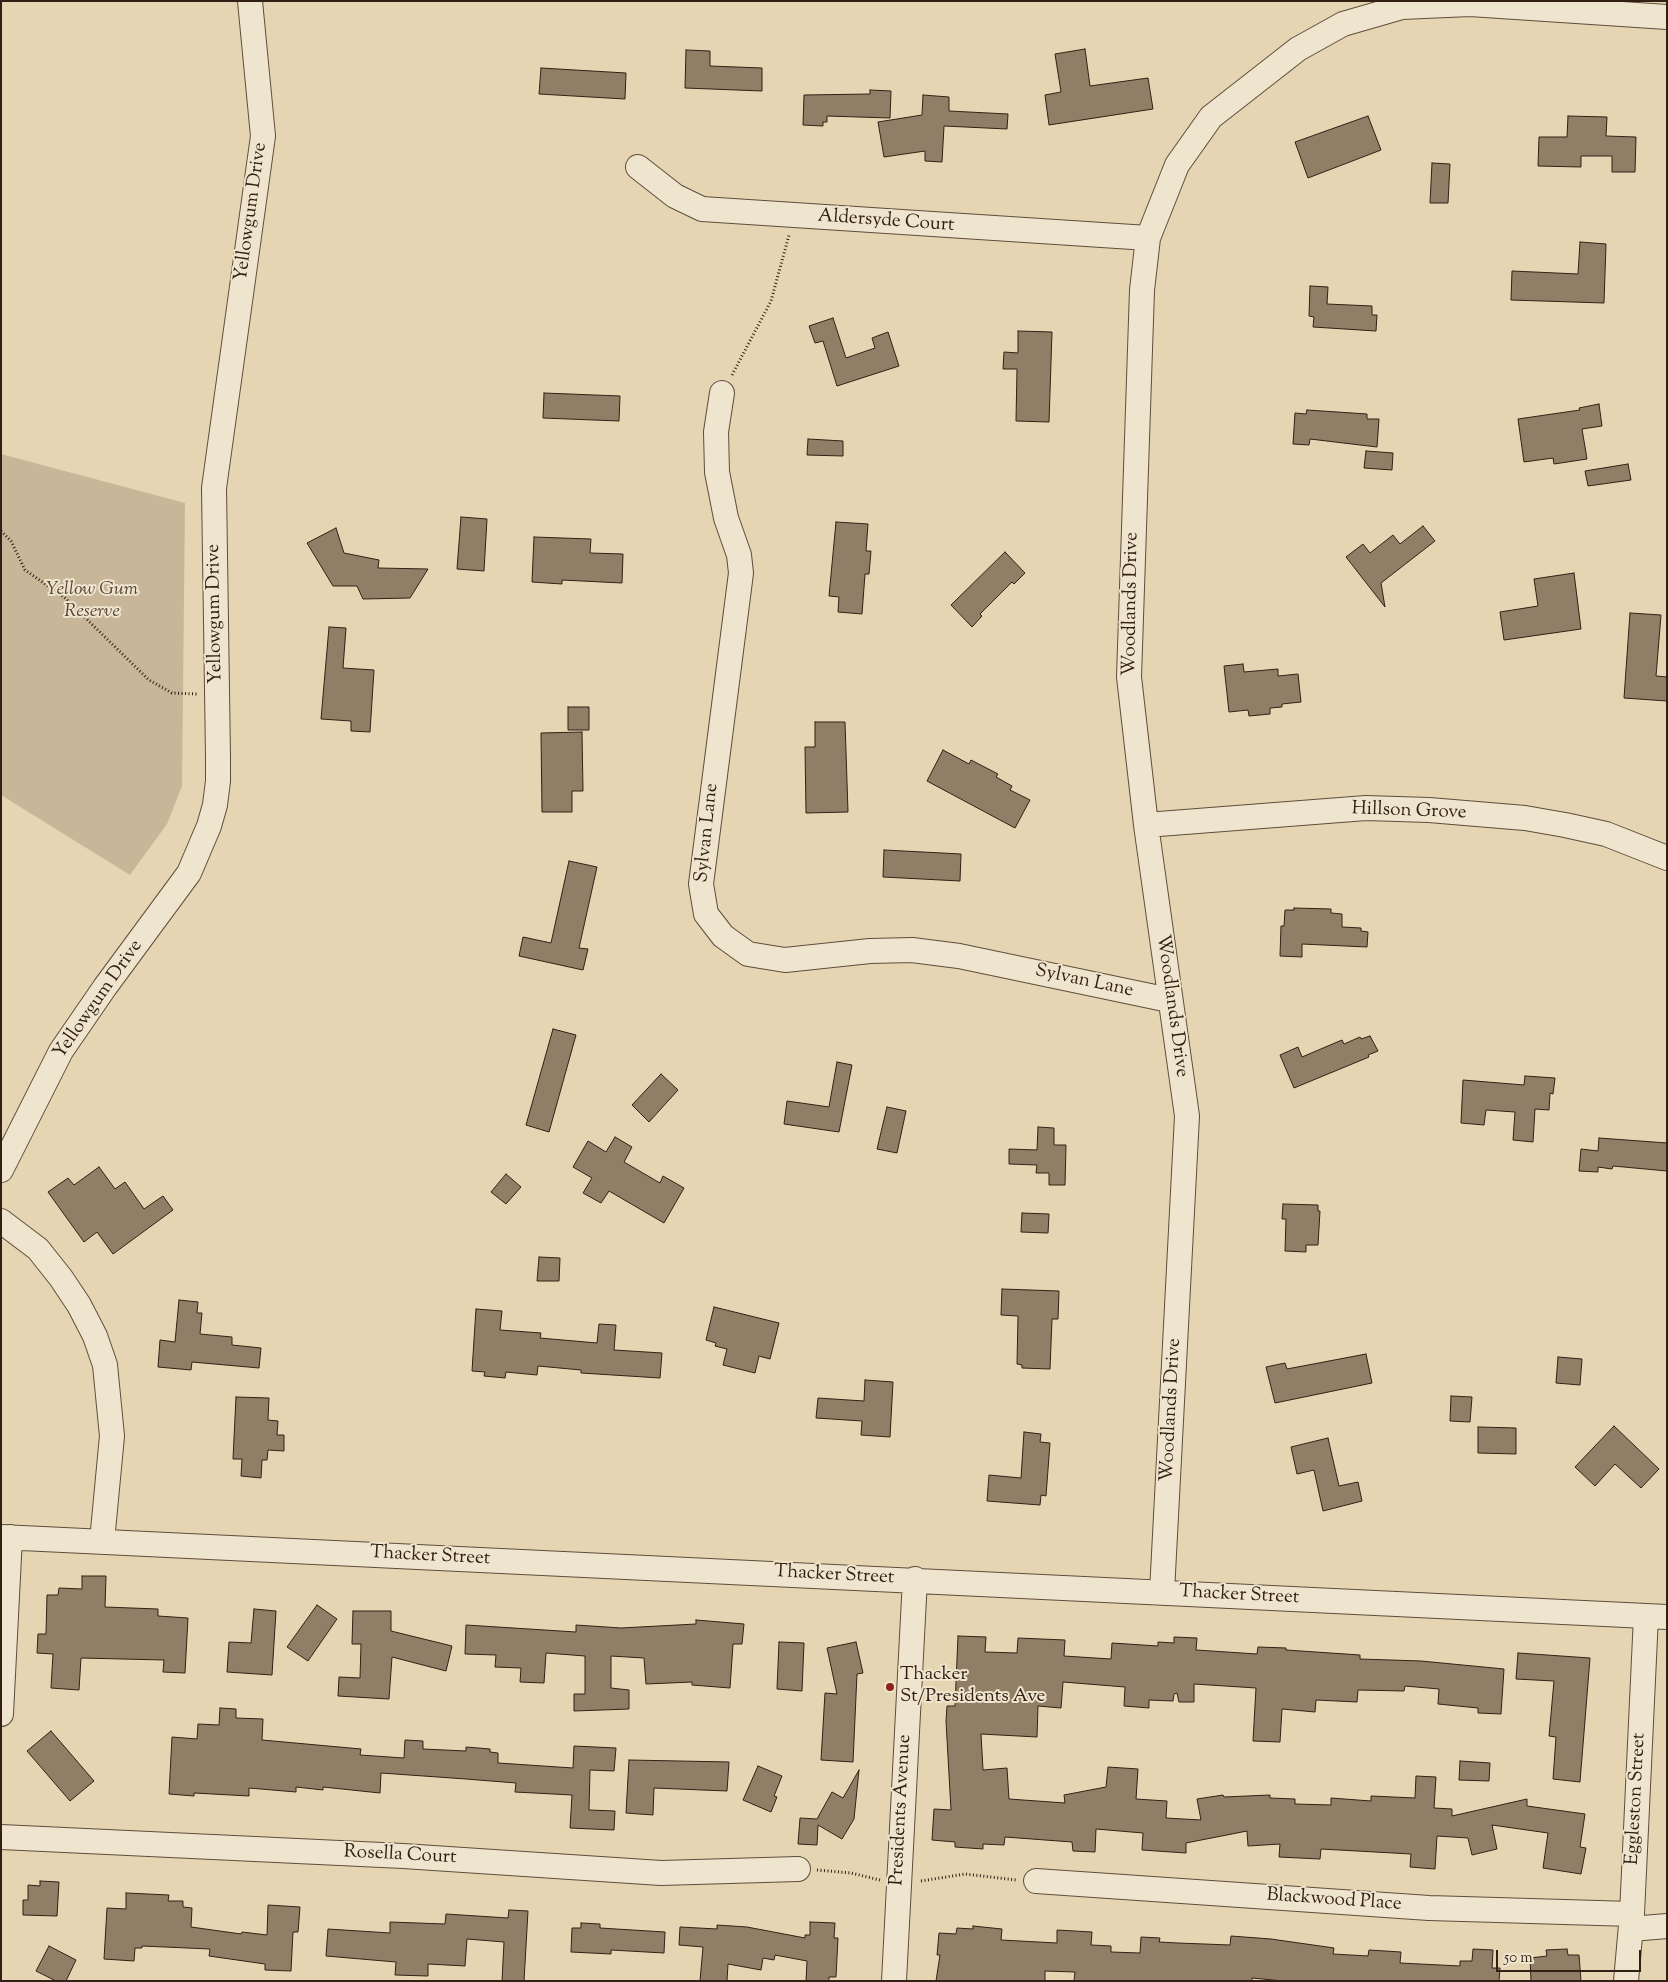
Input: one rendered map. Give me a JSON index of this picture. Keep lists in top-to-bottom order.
{
  "streets": {
    "street": [
      "Yellowgum Drive",
      "Aldersyde Court",
      "Woodlands Drive",
      "Hillson Grove",
      "Sylvan Lane",
      "Thacker Street",
      "Eggleston Street",
      "Presidents Avenue",
      "Rosella Court",
      "Blackwood Place"
    ]
  },
  "crossings": [
    ["Aldersyde Court", "Woodlands Drive"],
    ["Woodlands Drive", "Hillson Grove"],
    ["Woodlands Drive", "Sylvan Lane"],
    ["Woodlands Drive", "Thacker Street"],
    ["Thacker Street", "Eggleston Street"],
    ["Thacker Street", "Presidents Avenue"],
    ["Eggleston Street", "Blackwood Place"]
  ],
  "parks": ["Yellow Gum Reserve"],
  "places": ["Thacker St/Presidents Ave"],
  "scale_bar": "50 m"
}
